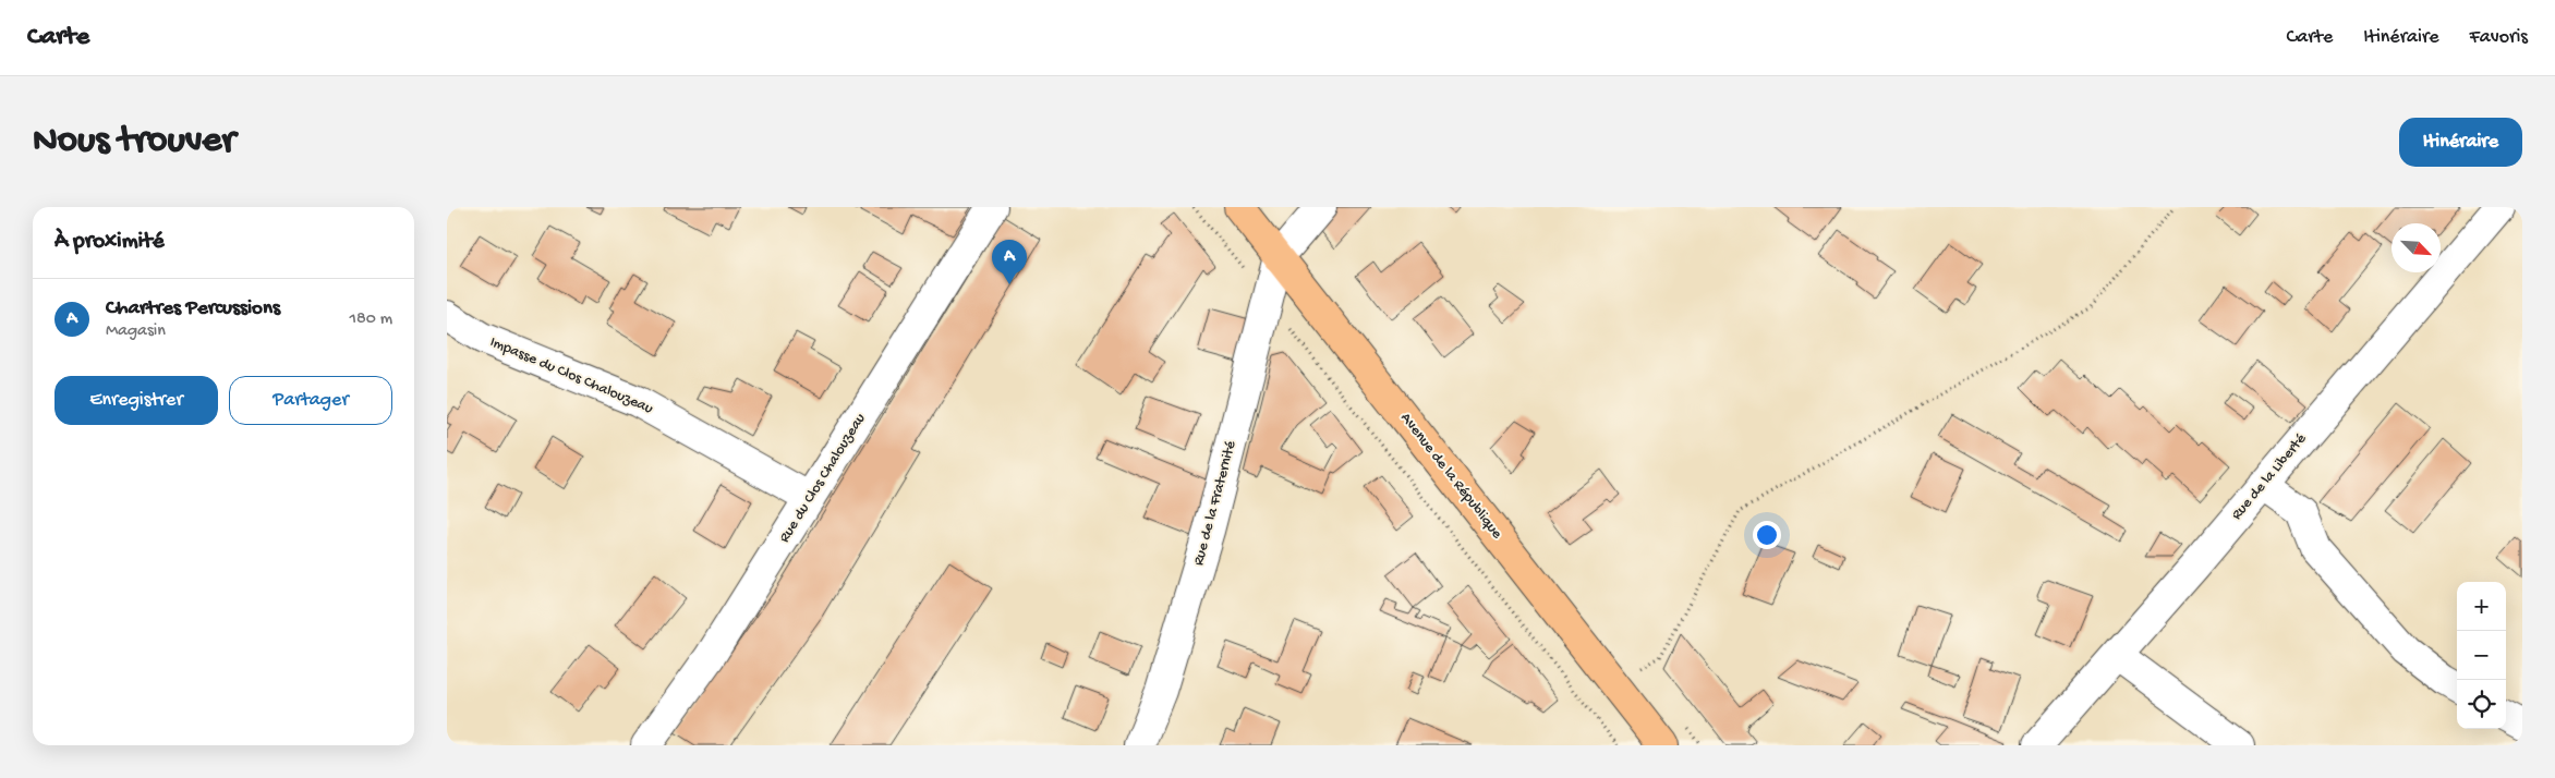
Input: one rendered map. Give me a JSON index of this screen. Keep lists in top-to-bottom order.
{
  "streets": {
    "main road": ["Avenue de la République"],
    "street": [
      "Impasse du Clos Chalouzeau",
      "Rue de la Liberté",
      "Rue du Clos Chalouzeau",
      "Rue de la Fraternité"
    ]
  },
  "crossings": [
    ["Impasse du Clos Chalouzeau", "Rue du Clos Chalouzeau"],
    ["Avenue de la République", "Rue de la Fraternité"]
  ],
  "north": "bottom right",
  "page": {
    "header": "Carte",
    "nav": ["Carte", "Itinéraire", "Favoris"],
    "buttons": [
      "Itinéraire",
      ["Enregistrer", "Partager"]
    ],
    "title": "Nous trouver",
    "heading": "À proximité",
    "pins": "A",
    "list": [
      {
        "mark": "A",
        "name": "Chartres Percussions",
        "note": "Magasin",
        "value": "180 m"
      }
    ],
    "map_buttons": ["+", "−"]
  }
}
